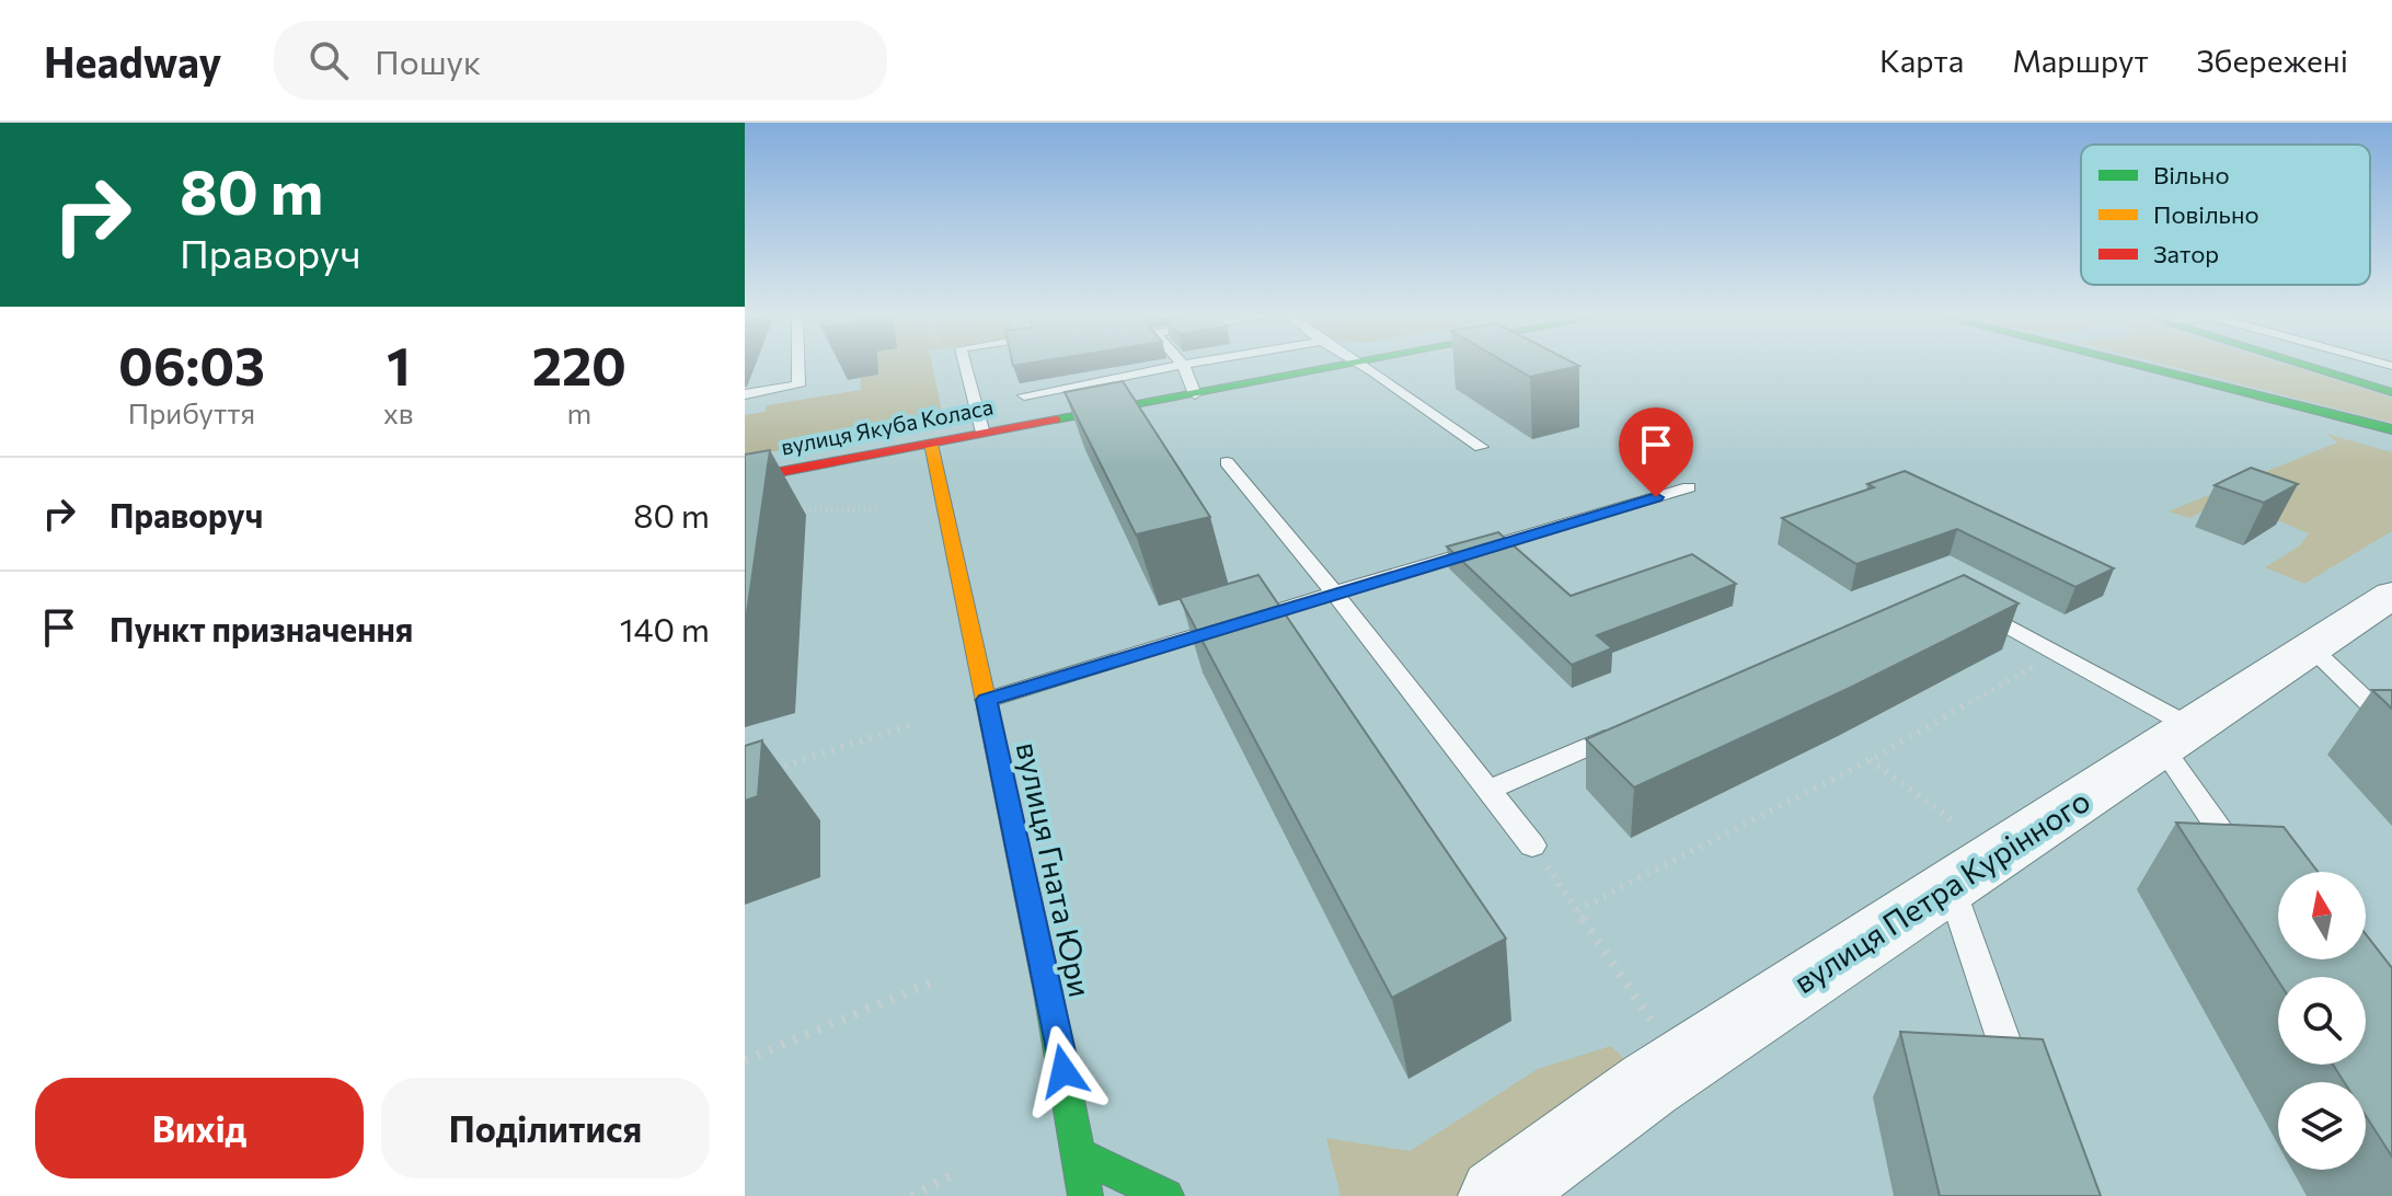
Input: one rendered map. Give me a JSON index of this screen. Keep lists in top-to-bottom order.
{
  "streets": {
    "street": ["вулиця Якуба Коласа", "вулиця Гната Юри", "вулиця Петра Курінного"]
  },
  "crossings": [
    ["вулиця Якуба Коласа", "вулиця Гната Юри"]
  ],
  "legend": ["Вільно", "Повільно", "Затор"],
  "north": "top",
  "page": {
    "header": "Headway",
    "search": "Пошук",
    "nav": ["Карта", "Маршрут", "Збережені"],
    "turn": ["80 m", "Праворуч"],
    "eta": [
      "06:03",
      "Прибуття",
      "1",
      "хв",
      "220",
      "m"
    ],
    "list": [
      {
        "name": "Праворуч",
        "value": "80 m"
      },
      {
        "name": "Пункт призначення",
        "value": "140 m"
      }
    ],
    "buttons": ["Вихід", "Поділитися"]
  }
}
